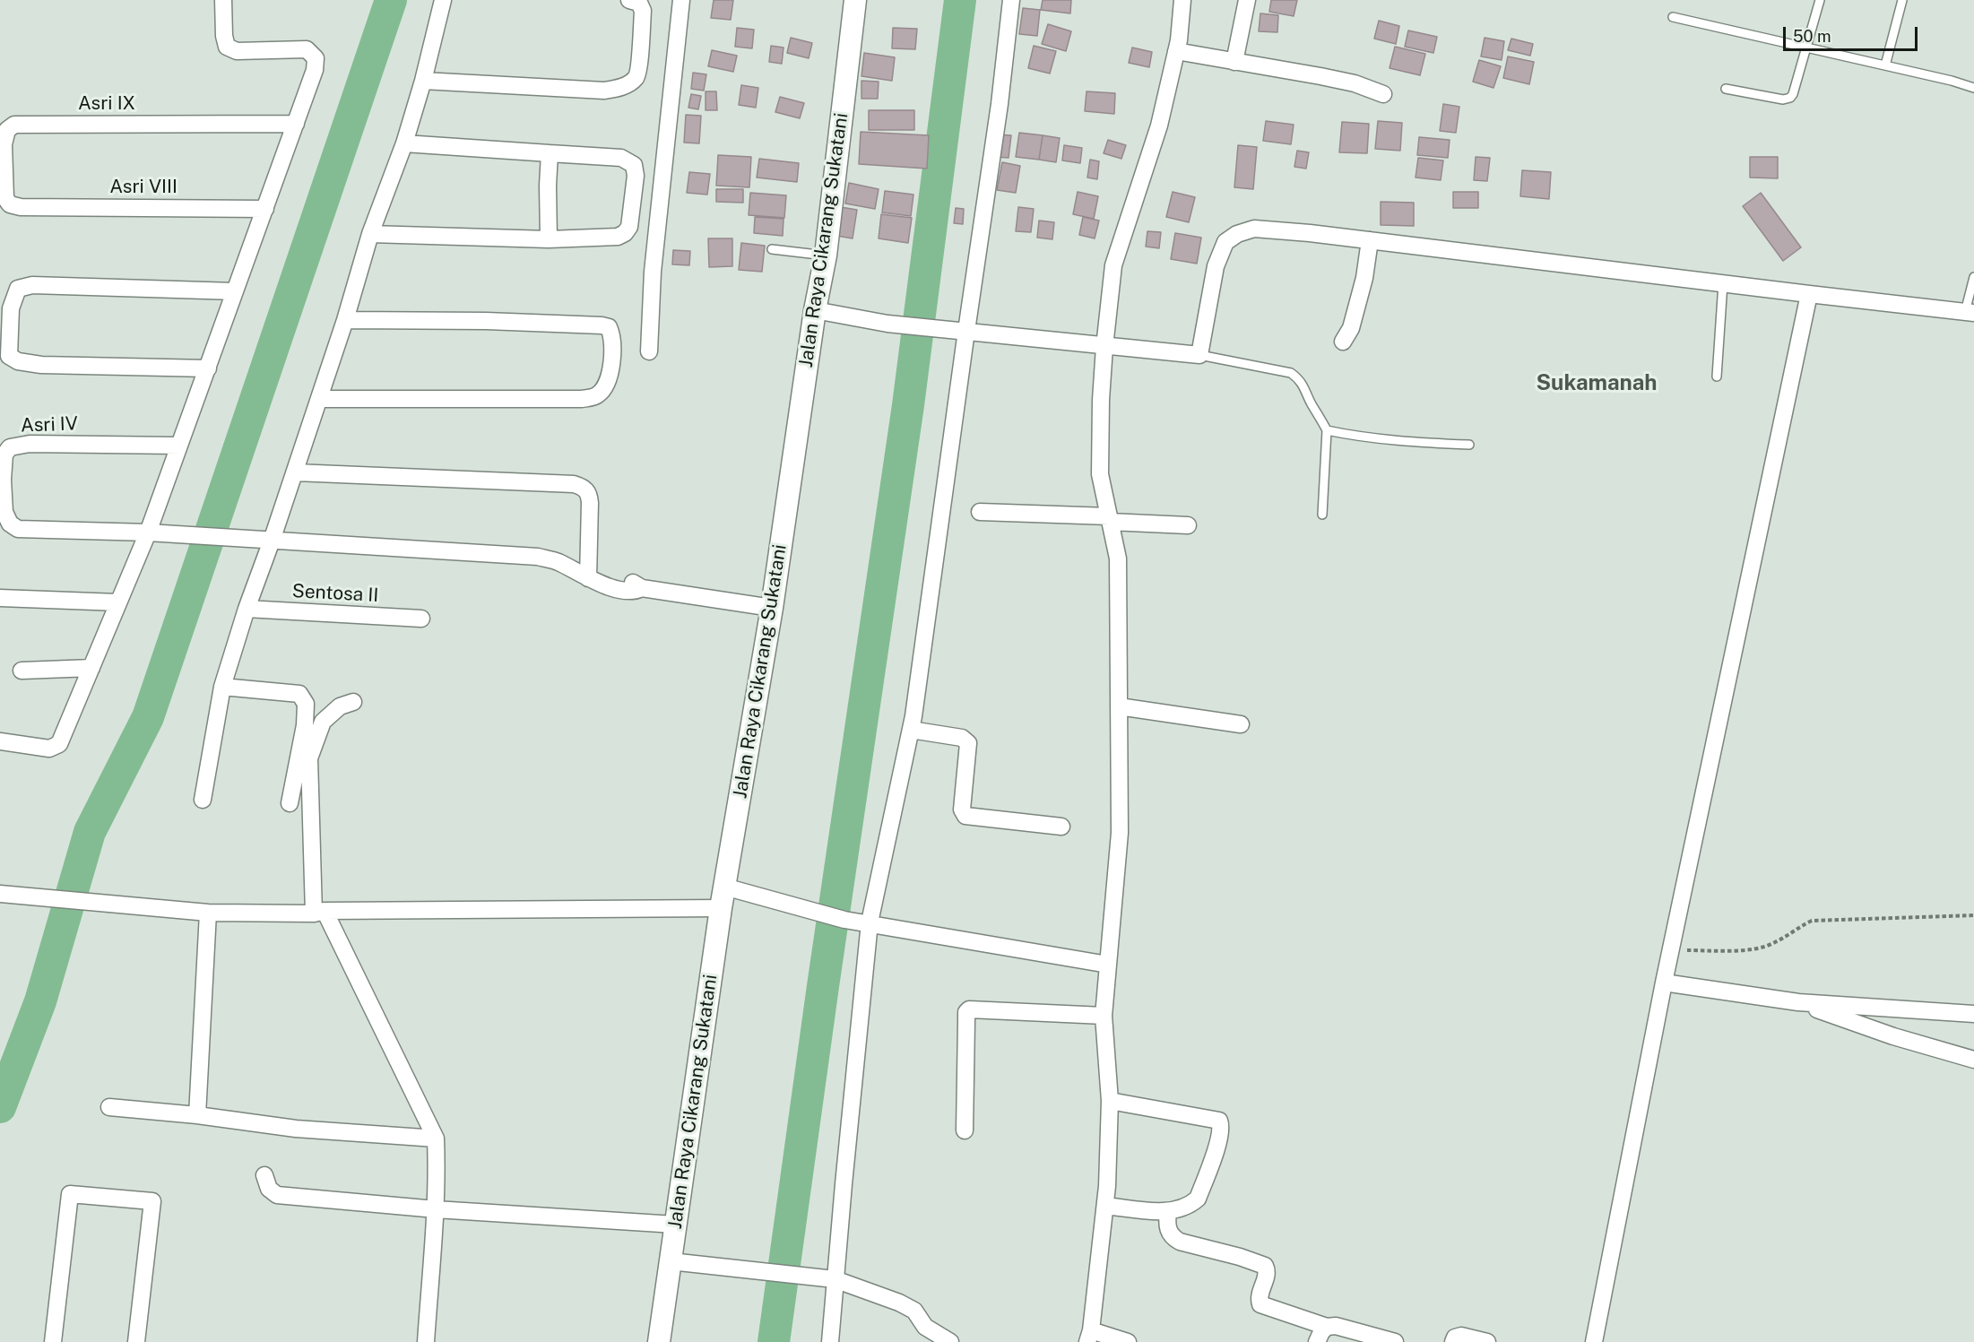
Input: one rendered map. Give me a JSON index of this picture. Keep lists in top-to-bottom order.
{
  "streets": {
    "main road": ["Jalan Raya Cikarang Sukatani"],
    "street": [
      "Asri IX",
      "Asri VIII",
      "Asri IV",
      "Sentosa II"
    ]
  },
  "crossings": [
    ["Asri IX", "Asri VIII"]
  ],
  "districts": ["Sukamanah"],
  "scale_bar": "50 m"
}
